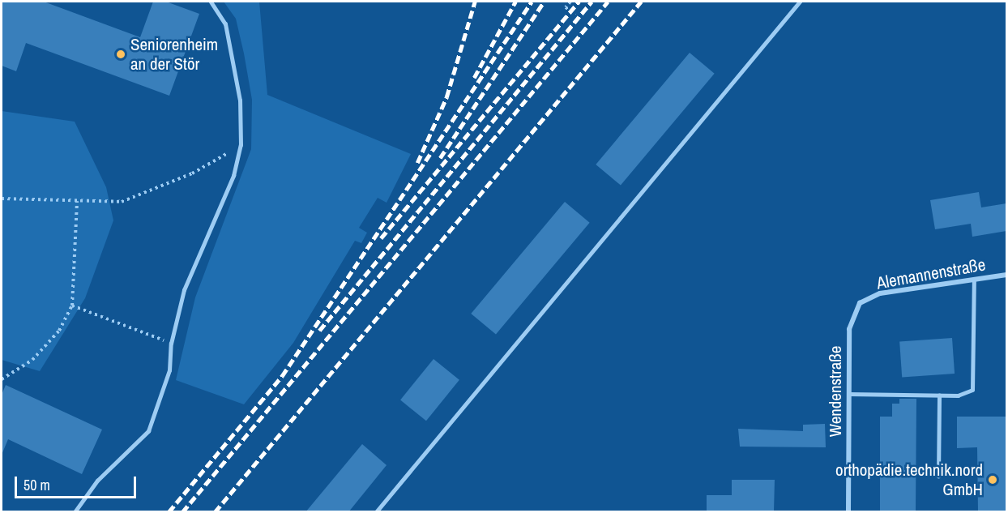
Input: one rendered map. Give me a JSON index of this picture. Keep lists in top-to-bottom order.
{
  "streets": {
    "street": ["Alemannenstraße", "Wendenstraße"]
  },
  "crossings": [
    ["Alemannenstraße", "Wendenstraße"]
  ],
  "places": ["Seniorenheim an der Stör", "orthopädie.technik.nord GmbH"],
  "scale_bar": "50 m"
}
